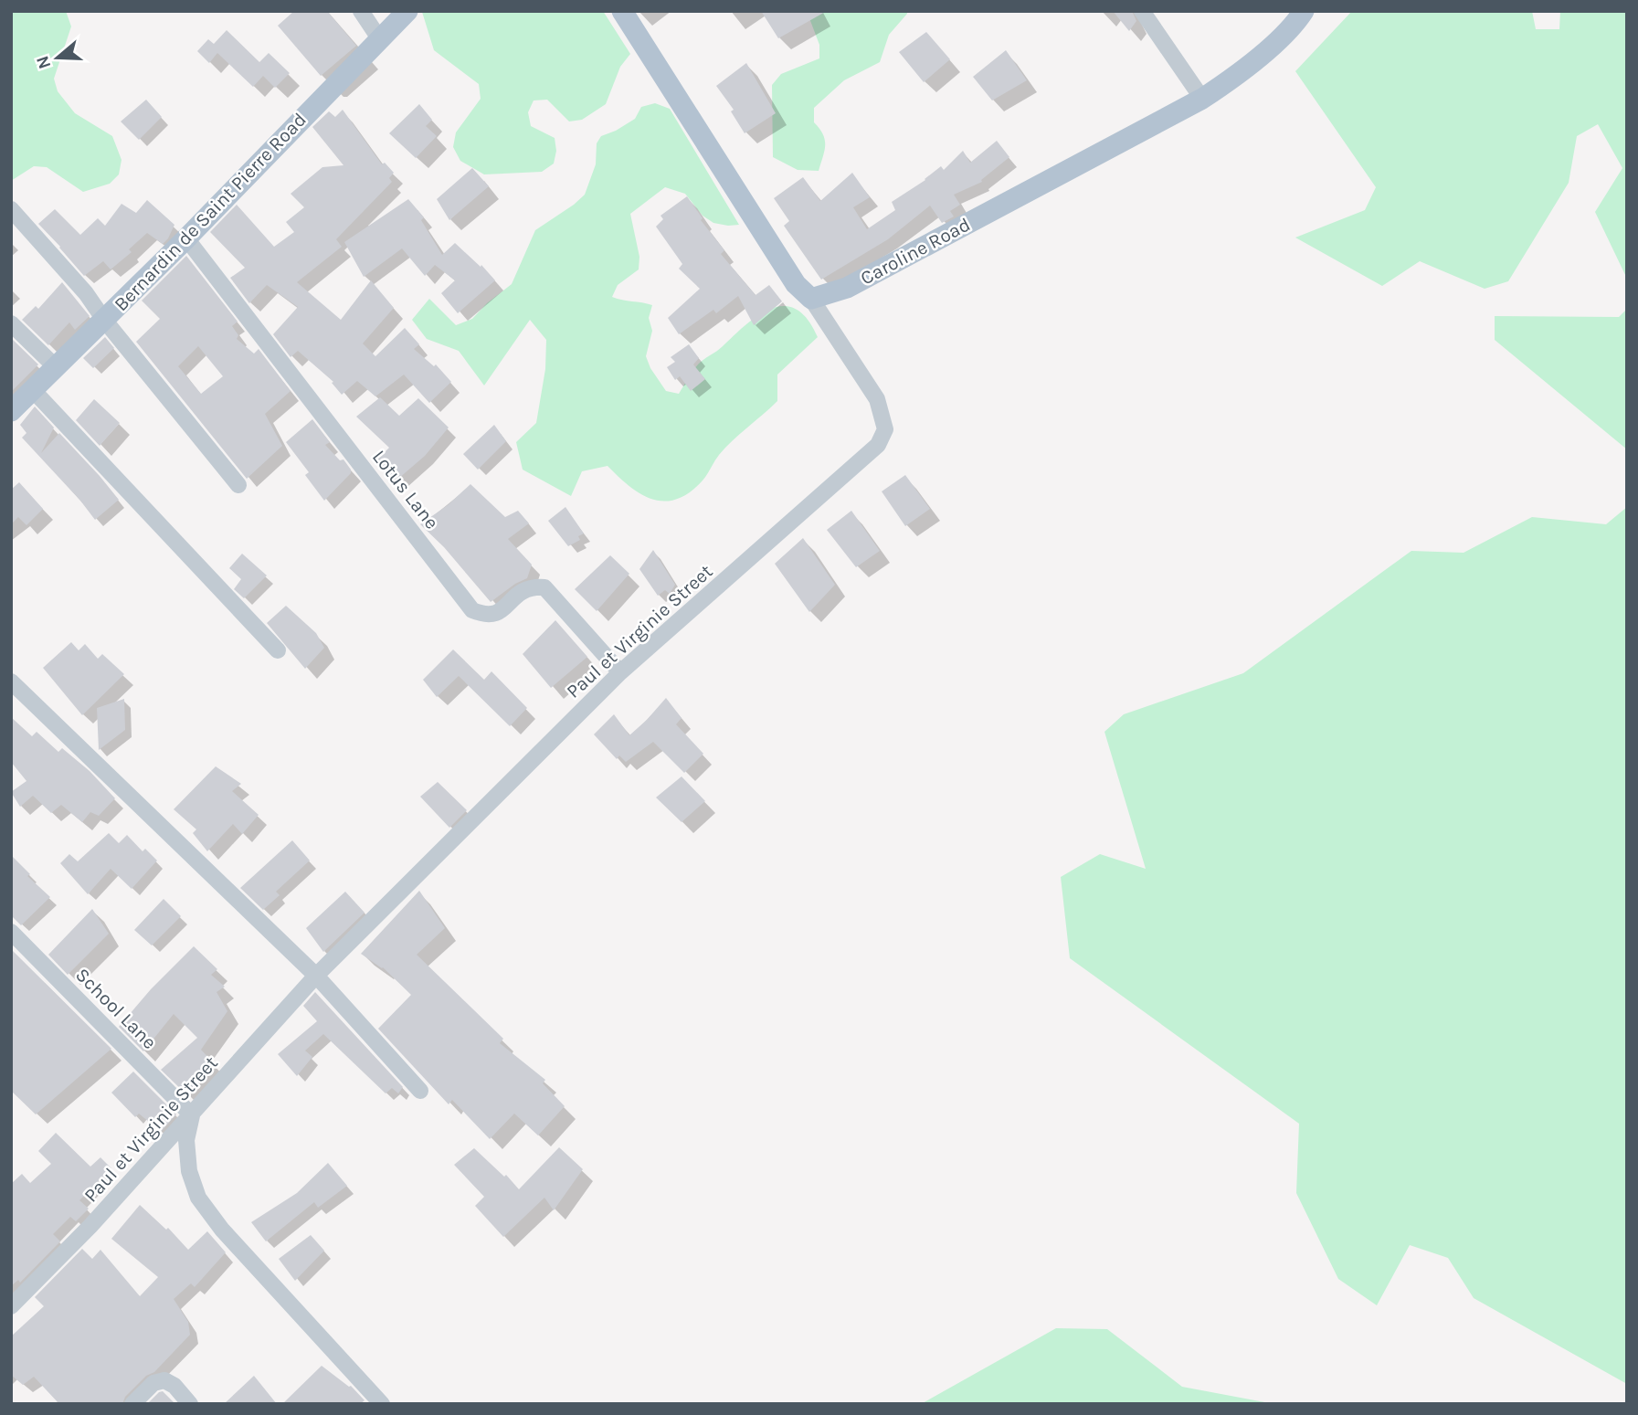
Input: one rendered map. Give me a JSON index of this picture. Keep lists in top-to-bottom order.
{
  "streets": {
    "main road": ["Bernardin de Saint Pierre Road", "Caroline Road"],
    "street": ["Lotus Lane", "Paul et Virginie Street", "School Lane"]
  },
  "crossings": [
    ["Bernardin de Saint Pierre Road", "Lotus Lane"],
    ["Caroline Road", "Paul et Virginie Street"],
    ["Lotus Lane", "Paul et Virginie Street"],
    ["Paul et Virginie Street", "School Lane"]
  ],
  "north": "left"
}
